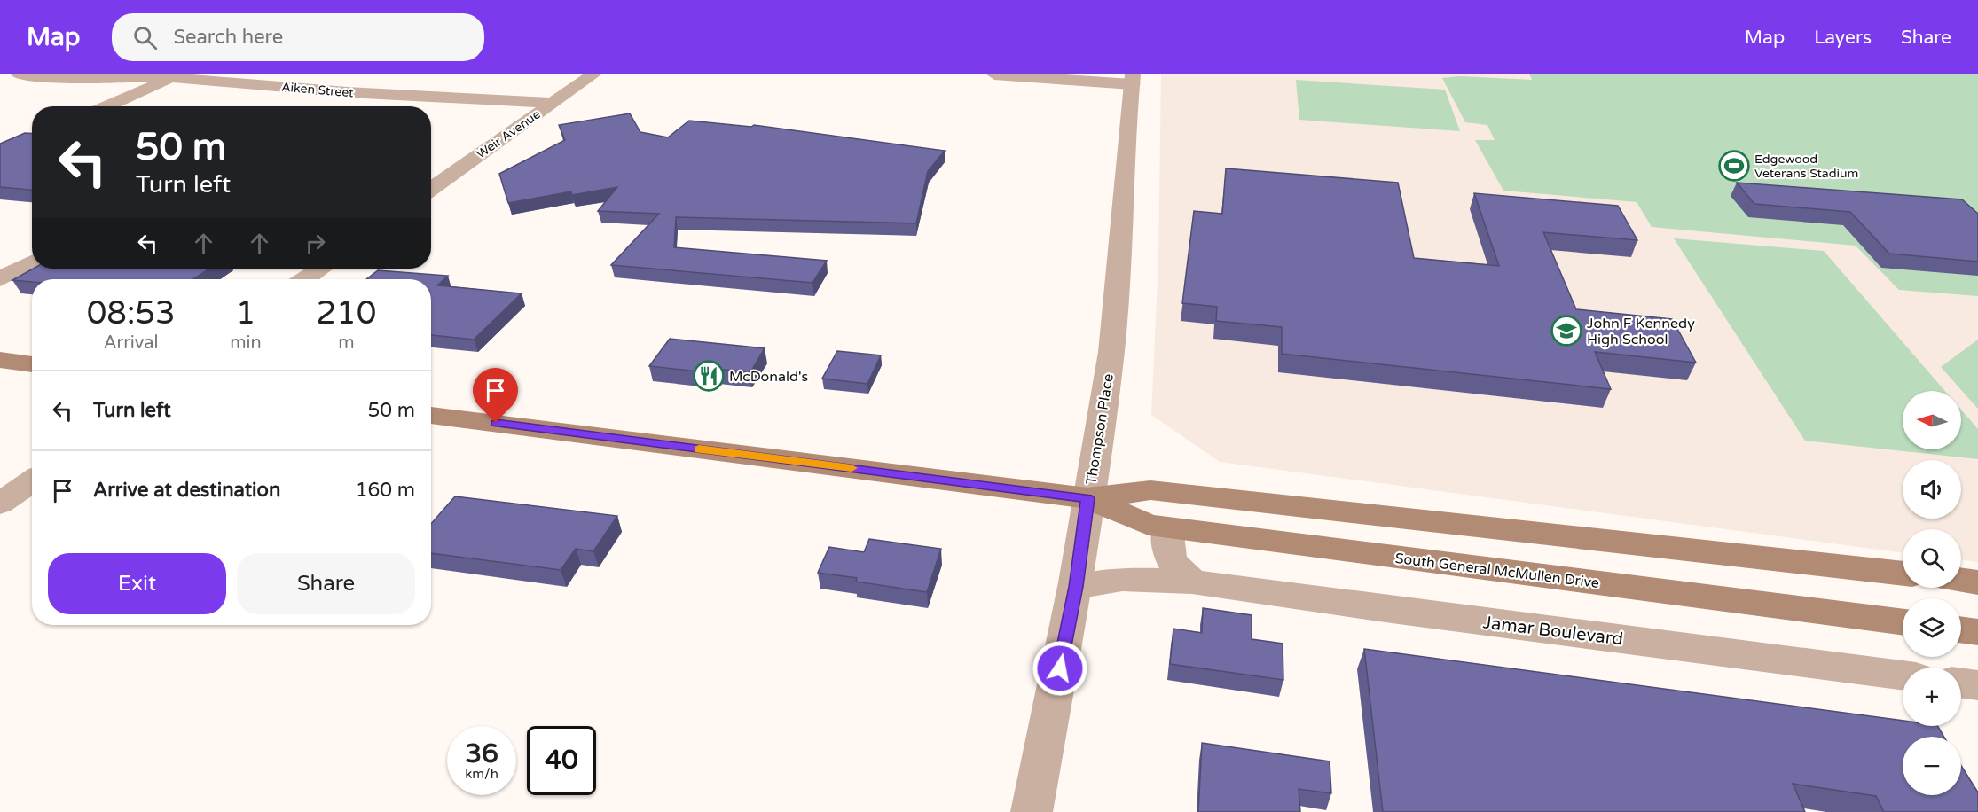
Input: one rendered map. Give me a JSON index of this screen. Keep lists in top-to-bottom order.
{
  "streets": {
    "main road": ["South General McMullen Drive"],
    "street": [
      "Aiken Street",
      "Weir Avenue",
      "Thompson Place",
      "Jamar Boulevard"
    ]
  },
  "crossings": [
    ["Aiken Street", "Weir Avenue"],
    ["Thompson Place", "South General McMullen Drive"],
    ["Thompson Place", "Jamar Boulevard"]
  ],
  "places": {
    "sports": ["Edgewood Veterans Stadium"],
    "school or university": ["John F Kennedy High School"],
    "restaurant": ["McDonald's"]
  },
  "north": "left",
  "page": {
    "header": "Map",
    "search": "Search here",
    "nav": ["Map", "Layers", "Share"],
    "turn": ["50 m", "Turn left"],
    "eta": [
      "08:53",
      "Arrival",
      "1",
      "min",
      "210",
      "m"
    ],
    "list": [
      {
        "name": "Turn left",
        "value": "50 m"
      },
      {
        "name": "Arrive at destination",
        "value": "160 m"
      }
    ],
    "map_buttons": ["+", "−"],
    "buttons": ["Exit", "Share"],
    "speed": "36 km/h",
    "limit": "40"
  }
}
